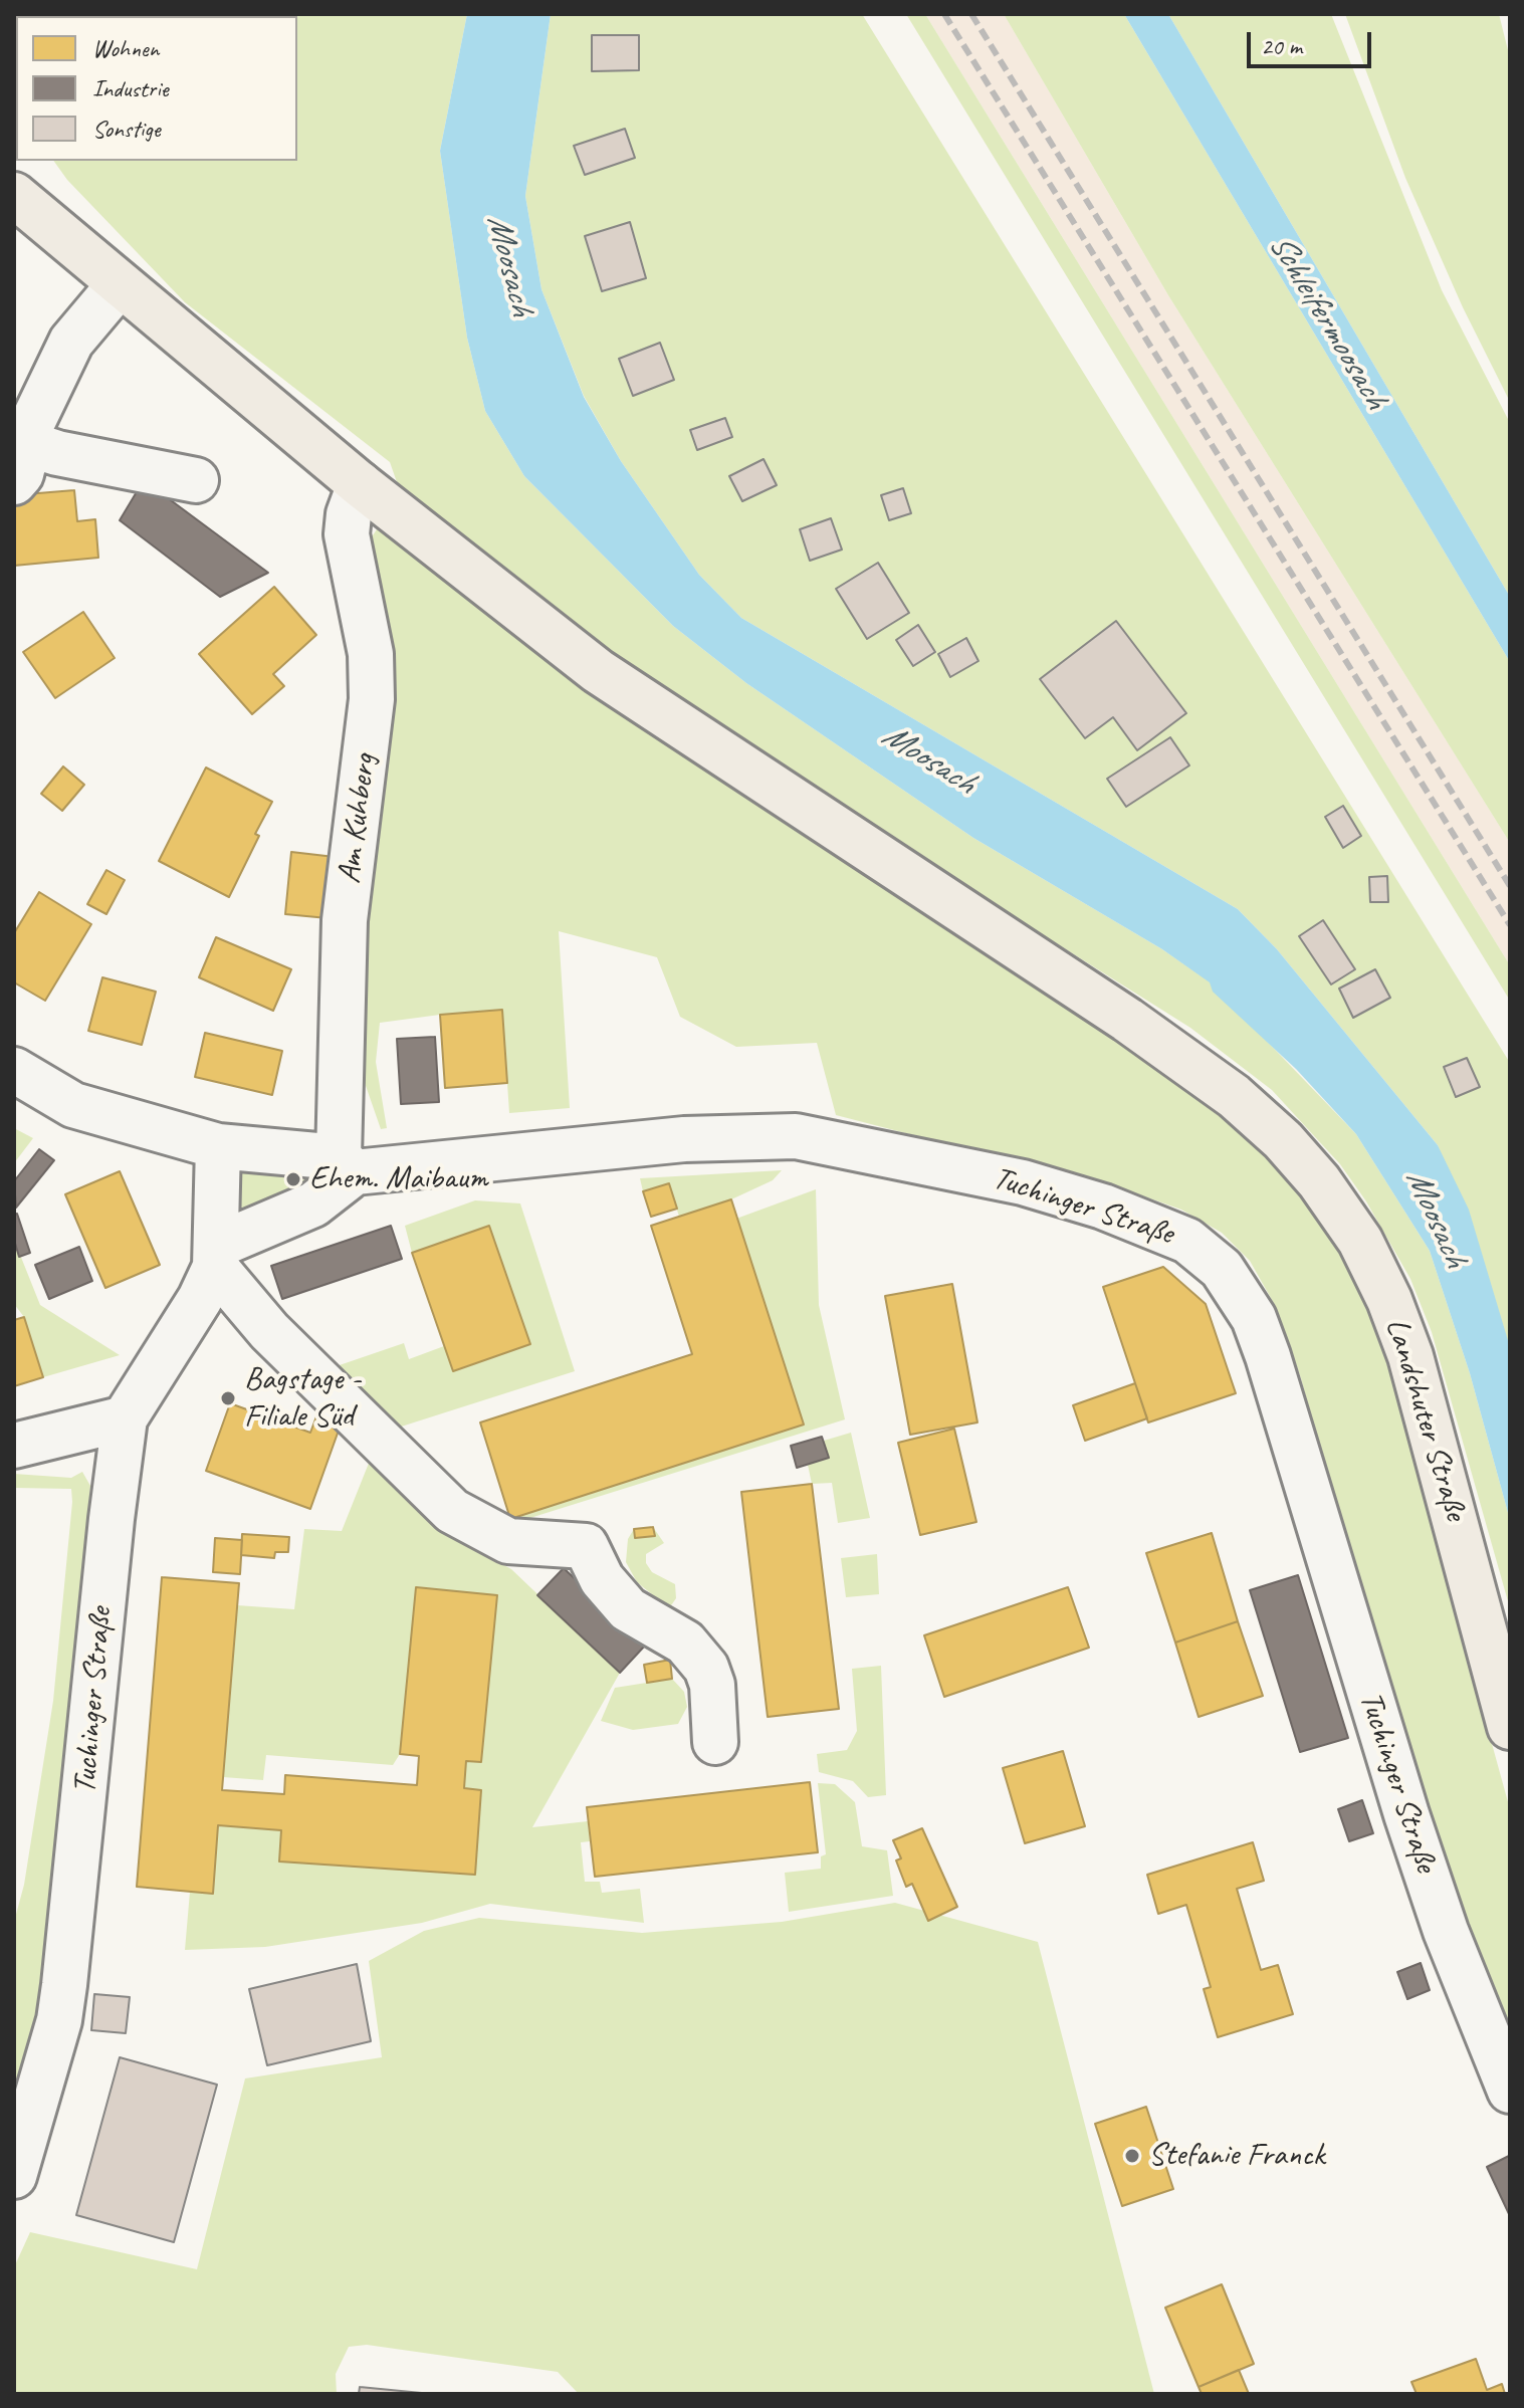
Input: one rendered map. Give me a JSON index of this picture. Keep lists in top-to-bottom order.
{
  "streets": {
    "main road": ["Landshuter Straße"],
    "street": ["Am Kuhberg", "Tuchinger Straße"]
  },
  "crossings": [
    ["Am Kuhberg", "Tuchinger Straße"],
    ["Am Kuhberg", "Landshuter Straße"]
  ],
  "water": ["Moosach", "Schleifermoosach"],
  "places": ["Ehem. Maibaum", "Bagstage - Filiale Süd", "Stefanie Franck"],
  "legend": ["Wohnen", "Industrie", "Sonstige"],
  "scale_bar": "20 m"
}
